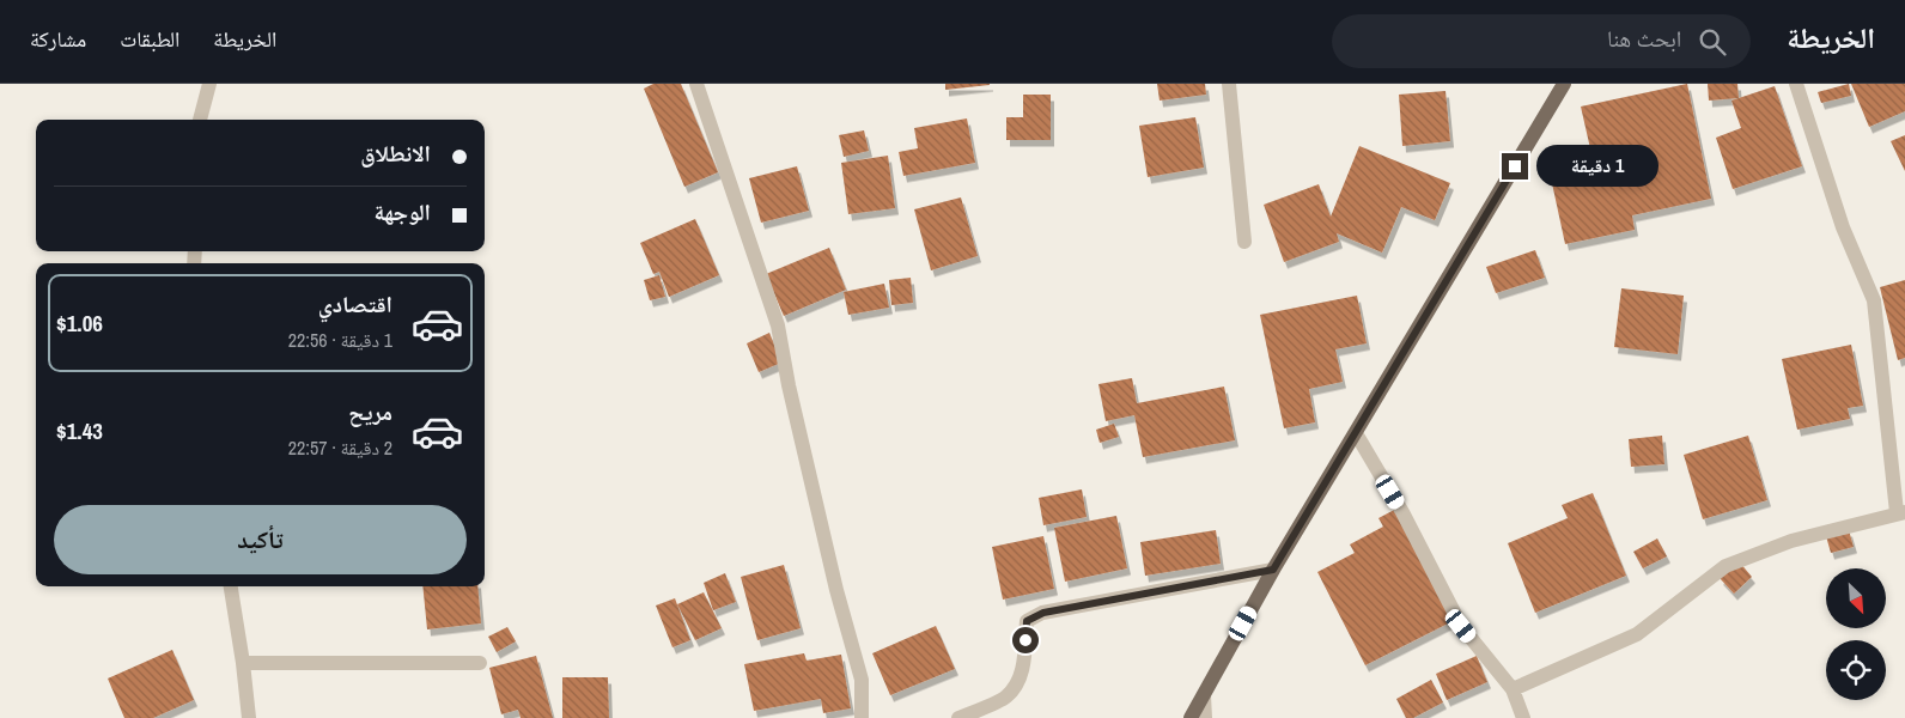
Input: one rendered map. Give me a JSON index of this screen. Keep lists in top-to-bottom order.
{
  "north": "bottom right",
  "page": {
    "header": "الخريطة",
    "search": "ابحث هنا",
    "nav": ["الخريطة", "الطبقات", "مشاركة"],
    "banner": ["الانطلاق", "الوجهة"],
    "bubble": "1 دقيقة",
    "list": [
      {
        "name": "اقتصادي",
        "note": "1 دقيقة · 22:56",
        "value": "$1.06"
      },
      {
        "name": "مريح",
        "note": "2 دقيقة · 22:57",
        "value": "$1.43"
      }
    ],
    "buttons": "تأكيد"
  }
}
